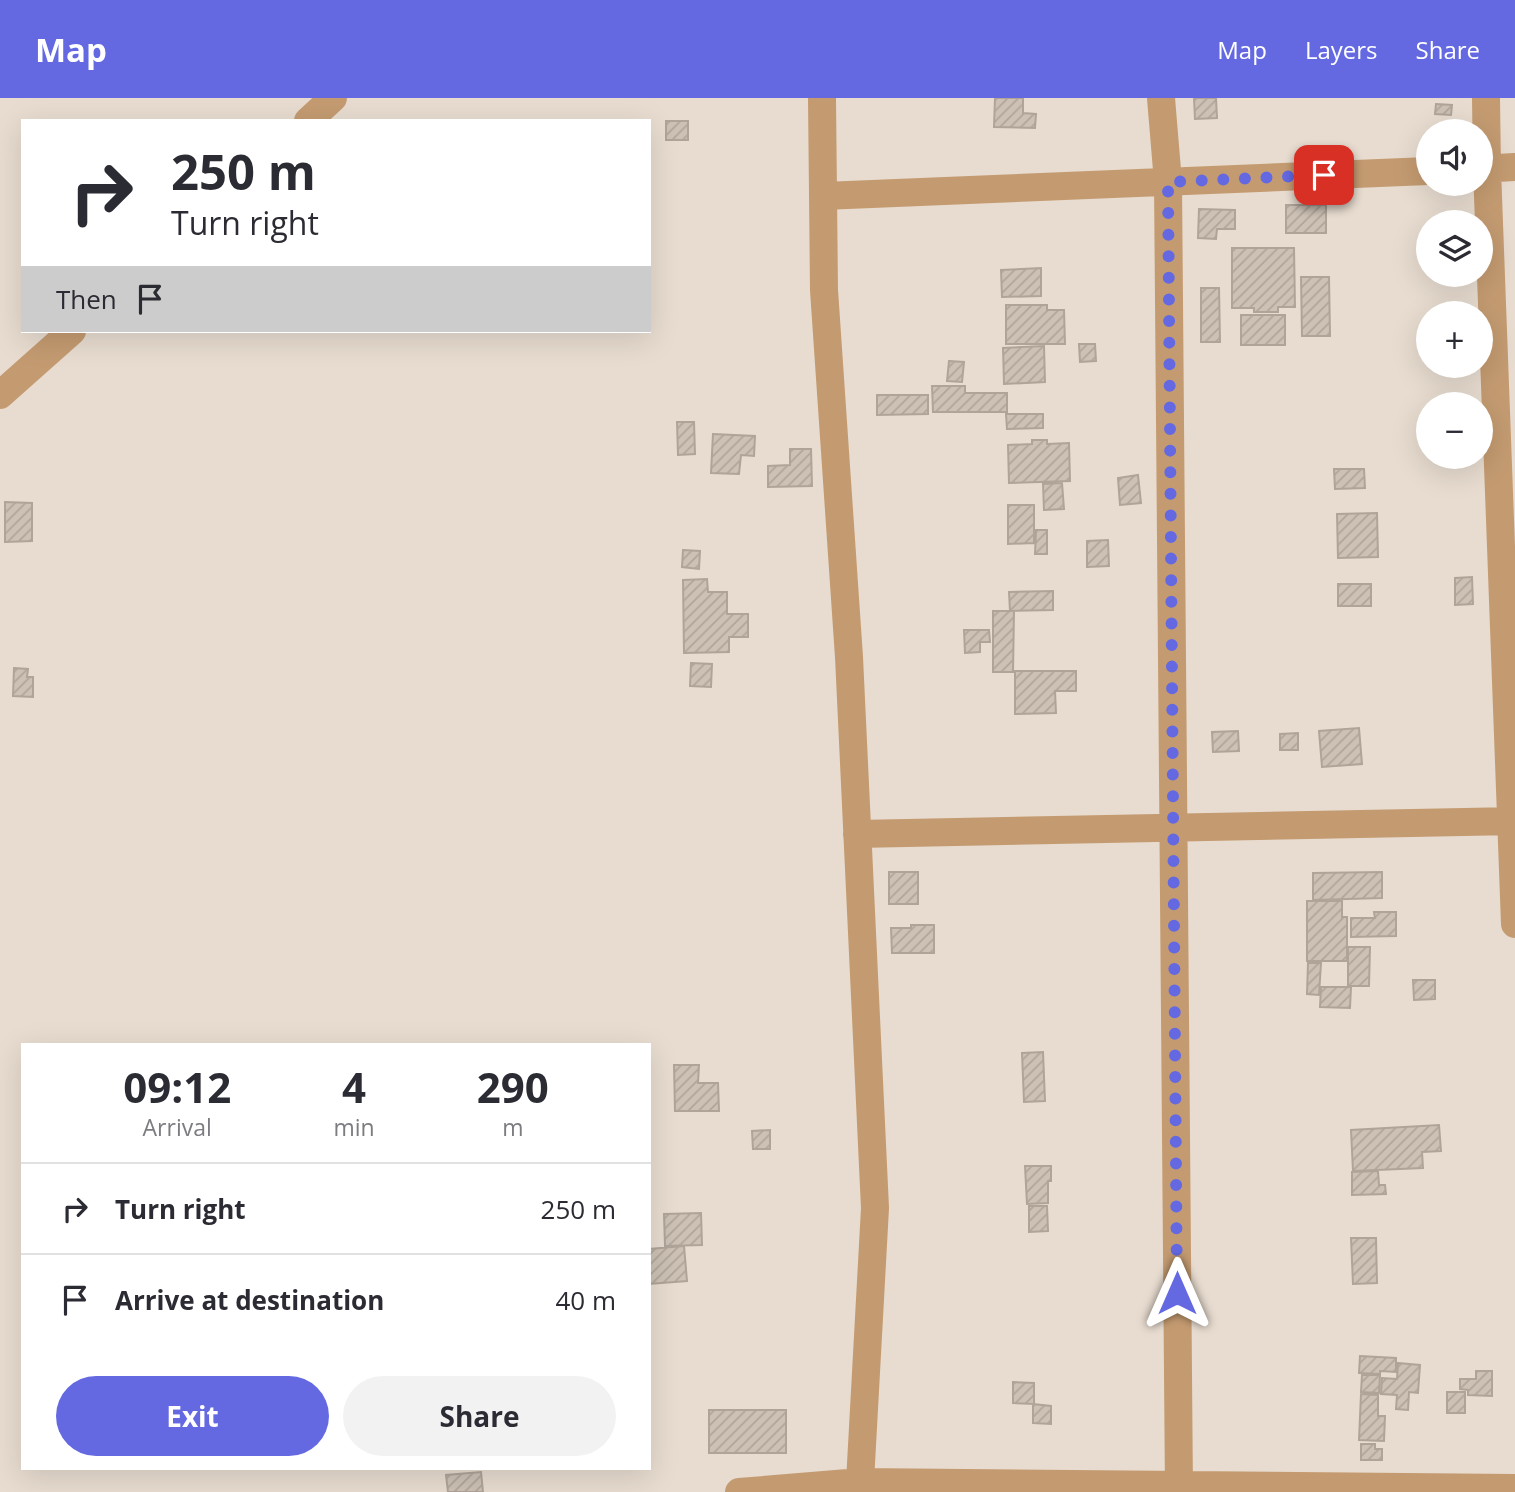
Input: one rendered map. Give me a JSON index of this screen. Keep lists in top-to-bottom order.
{
  "page": {
    "header": "Map",
    "nav": ["Map", "Layers", "Share"],
    "map_buttons": ["+", "−"],
    "turn": ["250 m", "Turn right"],
    "then": "Then",
    "eta": [
      "09:12",
      "Arrival",
      "4",
      "min",
      "290",
      "m"
    ],
    "list": [
      {
        "name": "Turn right",
        "value": "250 m"
      },
      {
        "name": "Arrive at destination",
        "value": "40 m"
      }
    ],
    "buttons": ["Exit", "Share"]
  }
}
